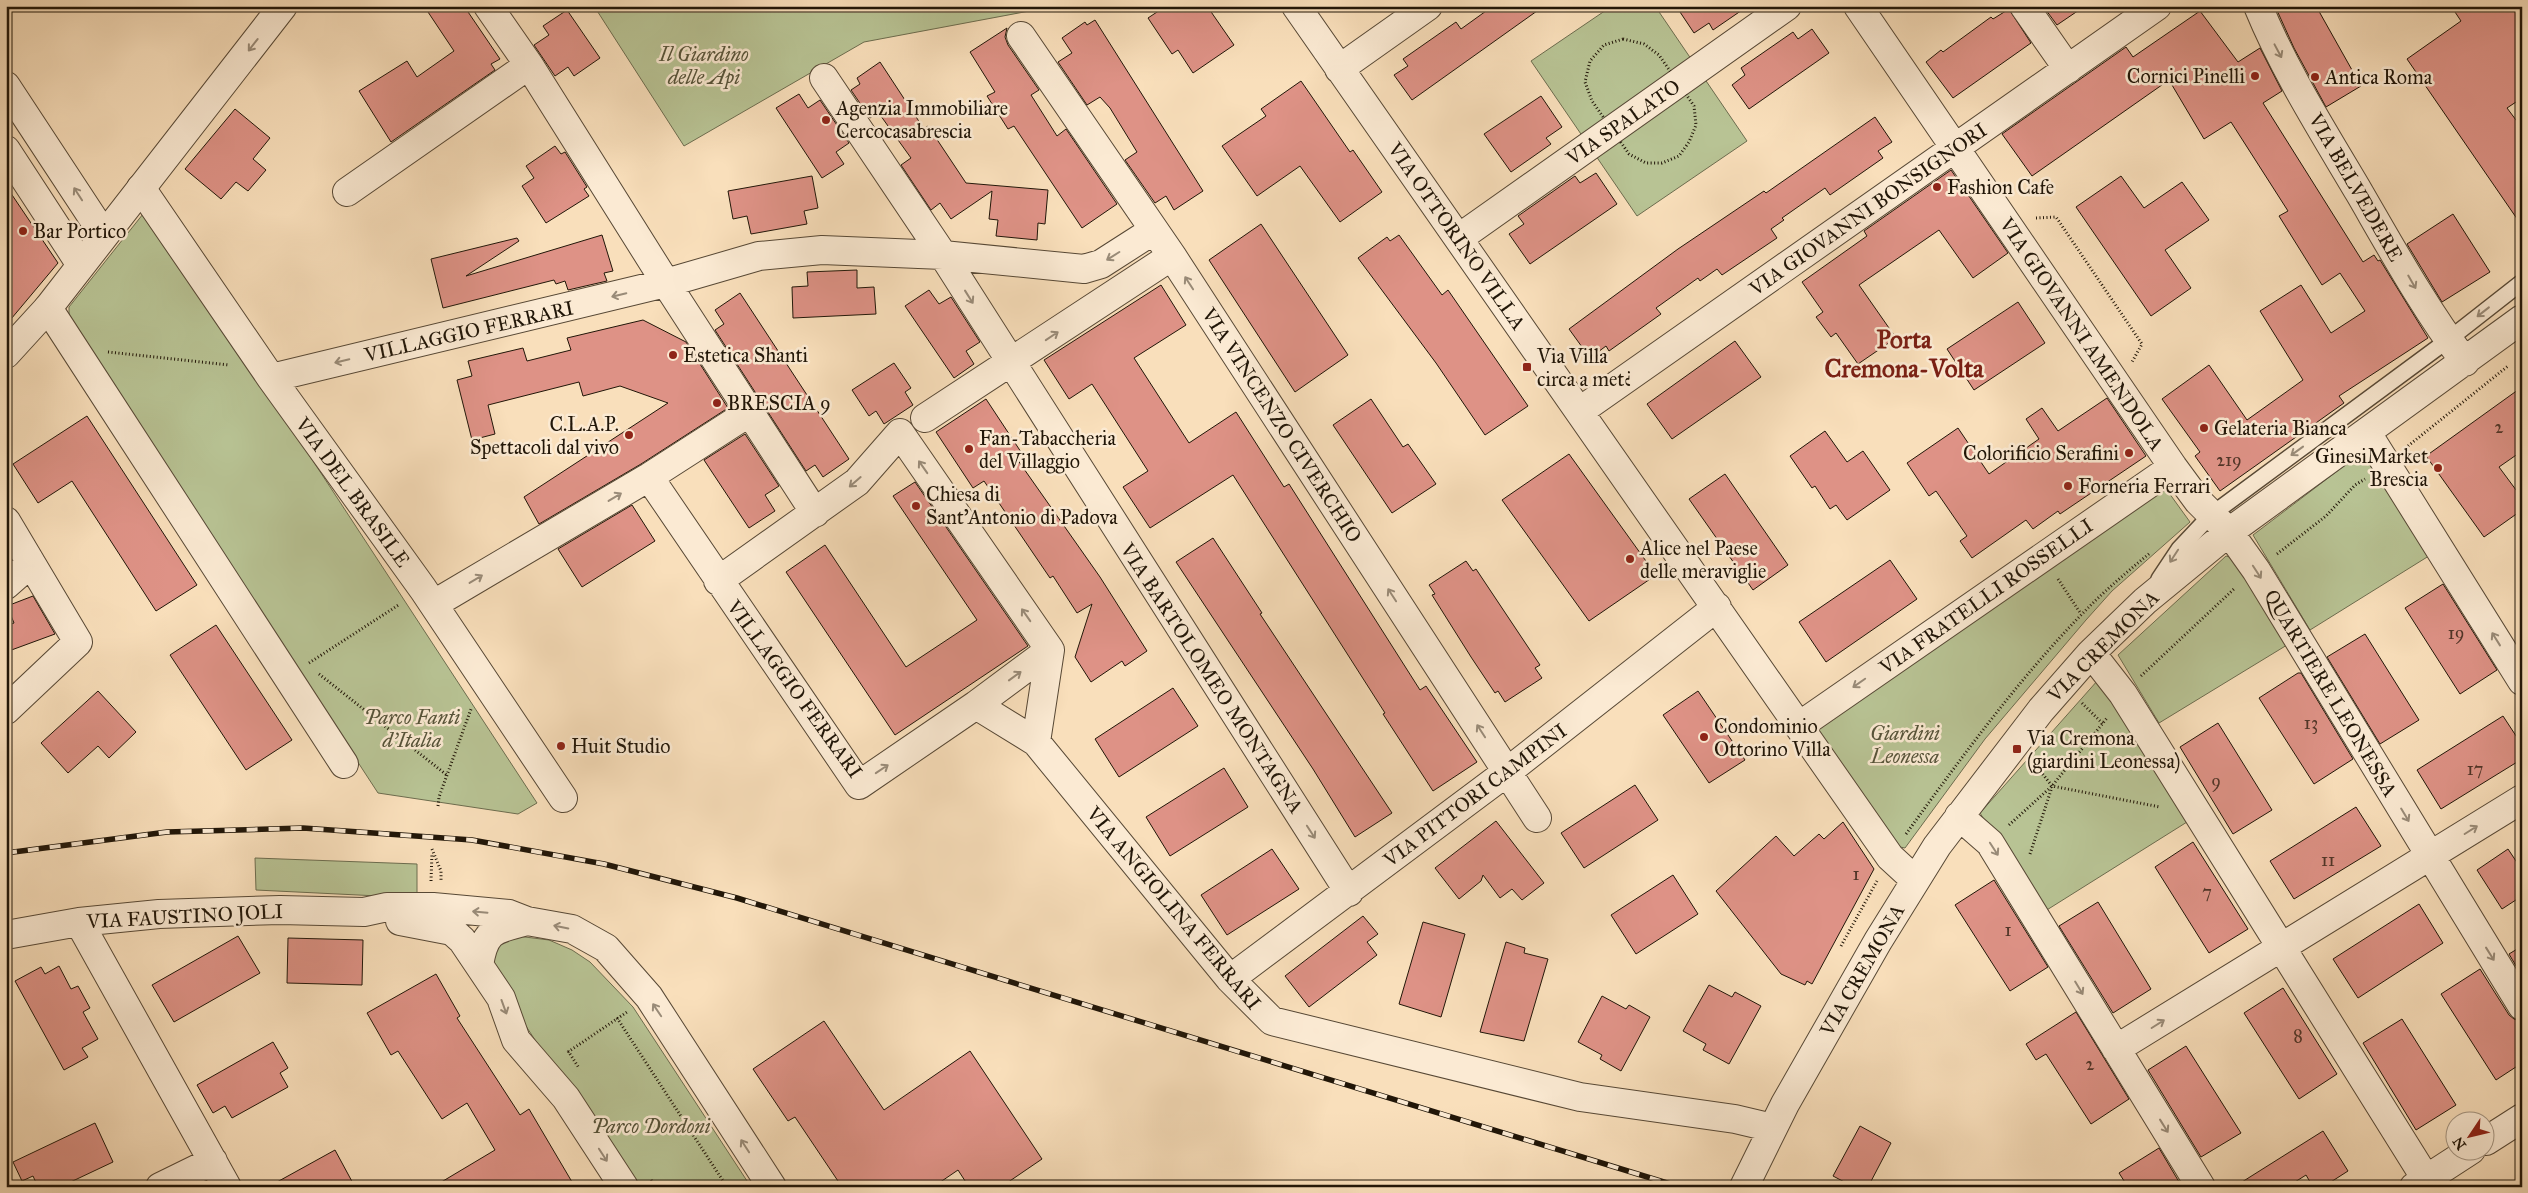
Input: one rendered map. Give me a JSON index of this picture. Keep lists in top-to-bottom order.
{
  "streets": {
    "street": [
      "VIA SPALATO",
      "VIA BELVEDERE",
      "VIA GIOVANNI BONSIGNORI",
      "VIA OTTORINO VILLA",
      "VILLAGGIO FERRARI",
      "VIA GIOVANNI AMENDOLA",
      "VIA VINCENZO CIVERCHIO",
      "VIA DEL BRASILE",
      "VIA FRATELLI ROSSELLI",
      "VIA CREMONA",
      "VIA BARTOLOMEO MONTAGNA",
      "QUARTIERE LEONESSA",
      "VIA PITTORI CAMPINI",
      "VIA ANGIOLINA FERRARI",
      "VIA FAUSTINO JOLI"
    ]
  },
  "crossings": [
    ["VIA SPALATO", "VIA OTTORINO VILLA"],
    ["VIA BELVEDERE", "VIA CREMONA"],
    ["VIA GIOVANNI BONSIGNORI", "VIA OTTORINO VILLA"],
    ["VIA GIOVANNI BONSIGNORI", "VIA GIOVANNI AMENDOLA"],
    ["VIA OTTORINO VILLA", "VIA FRATELLI ROSSELLI"],
    ["VIA OTTORINO VILLA", "VIA CREMONA"],
    ["VIA OTTORINO VILLA", "VIA PITTORI CAMPINI"],
    ["VILLAGGIO FERRARI", "VIA DEL BRASILE"],
    ["VILLAGGIO FERRARI", "VIA BARTOLOMEO MONTAGNA"],
    ["VIA GIOVANNI AMENDOLA", "VIA FRATELLI ROSSELLI"],
    ["VIA GIOVANNI AMENDOLA", "VIA CREMONA"],
    ["VIA GIOVANNI AMENDOLA", "QUARTIERE LEONESSA"],
    ["VIA VINCENZO CIVERCHIO", "VIA PITTORI CAMPINI"],
    ["VIA CREMONA", "QUARTIERE LEONESSA"],
    ["VIA CREMONA", "VIA ANGIOLINA FERRARI"],
    ["VIA BARTOLOMEO MONTAGNA", "VIA PITTORI CAMPINI"],
    ["VIA PITTORI CAMPINI", "VIA ANGIOLINA FERRARI"]
  ],
  "one_way": [
    "VIA BELVEDERE",
    "VIA VINCENZO CIVERCHIO",
    "VIA FRATELLI ROSSELLI",
    "VIA BARTOLOMEO MONTAGNA"
  ],
  "districts": ["Porta Cremona-Volta"],
  "parks": [
    "Il Giardino delle Api",
    "Parco Fanti d'Italia",
    "Giardini Leonessa",
    "Parco Dordoni"
  ],
  "places": {
    "other": [
      "Cornici Pinelli",
      "Antica Roma",
      "Agenzia Immobiliare Cercocasabrescia",
      "Fashion Cafe",
      "Bar Portico",
      "Estetica Shanti",
      "BRESCIA 9",
      "Gelateria Bianca",
      "C.L.A.P. Spettacoli dal vivo",
      "Fan-Tabaccheria del Villaggio",
      "Colorificio Serafini",
      "GinesiMarket Brescia",
      "Forneria Ferrari",
      "Chiesa di Sant'Antonio di Padova",
      "Alice nel Paese delle meraviglie",
      "Condominio Ottorino Villa",
      "Huit Studio"
    ],
    "transit": ["Via Villa circa a met¿", "Via Cremona (giardini Leonessa)"]
  },
  "house_numbers": [
    "2",
    "219",
    "19",
    "13",
    "17",
    "9",
    "11",
    "1",
    "7",
    "1",
    "8",
    "2"
  ],
  "north": "bottom left"
}
